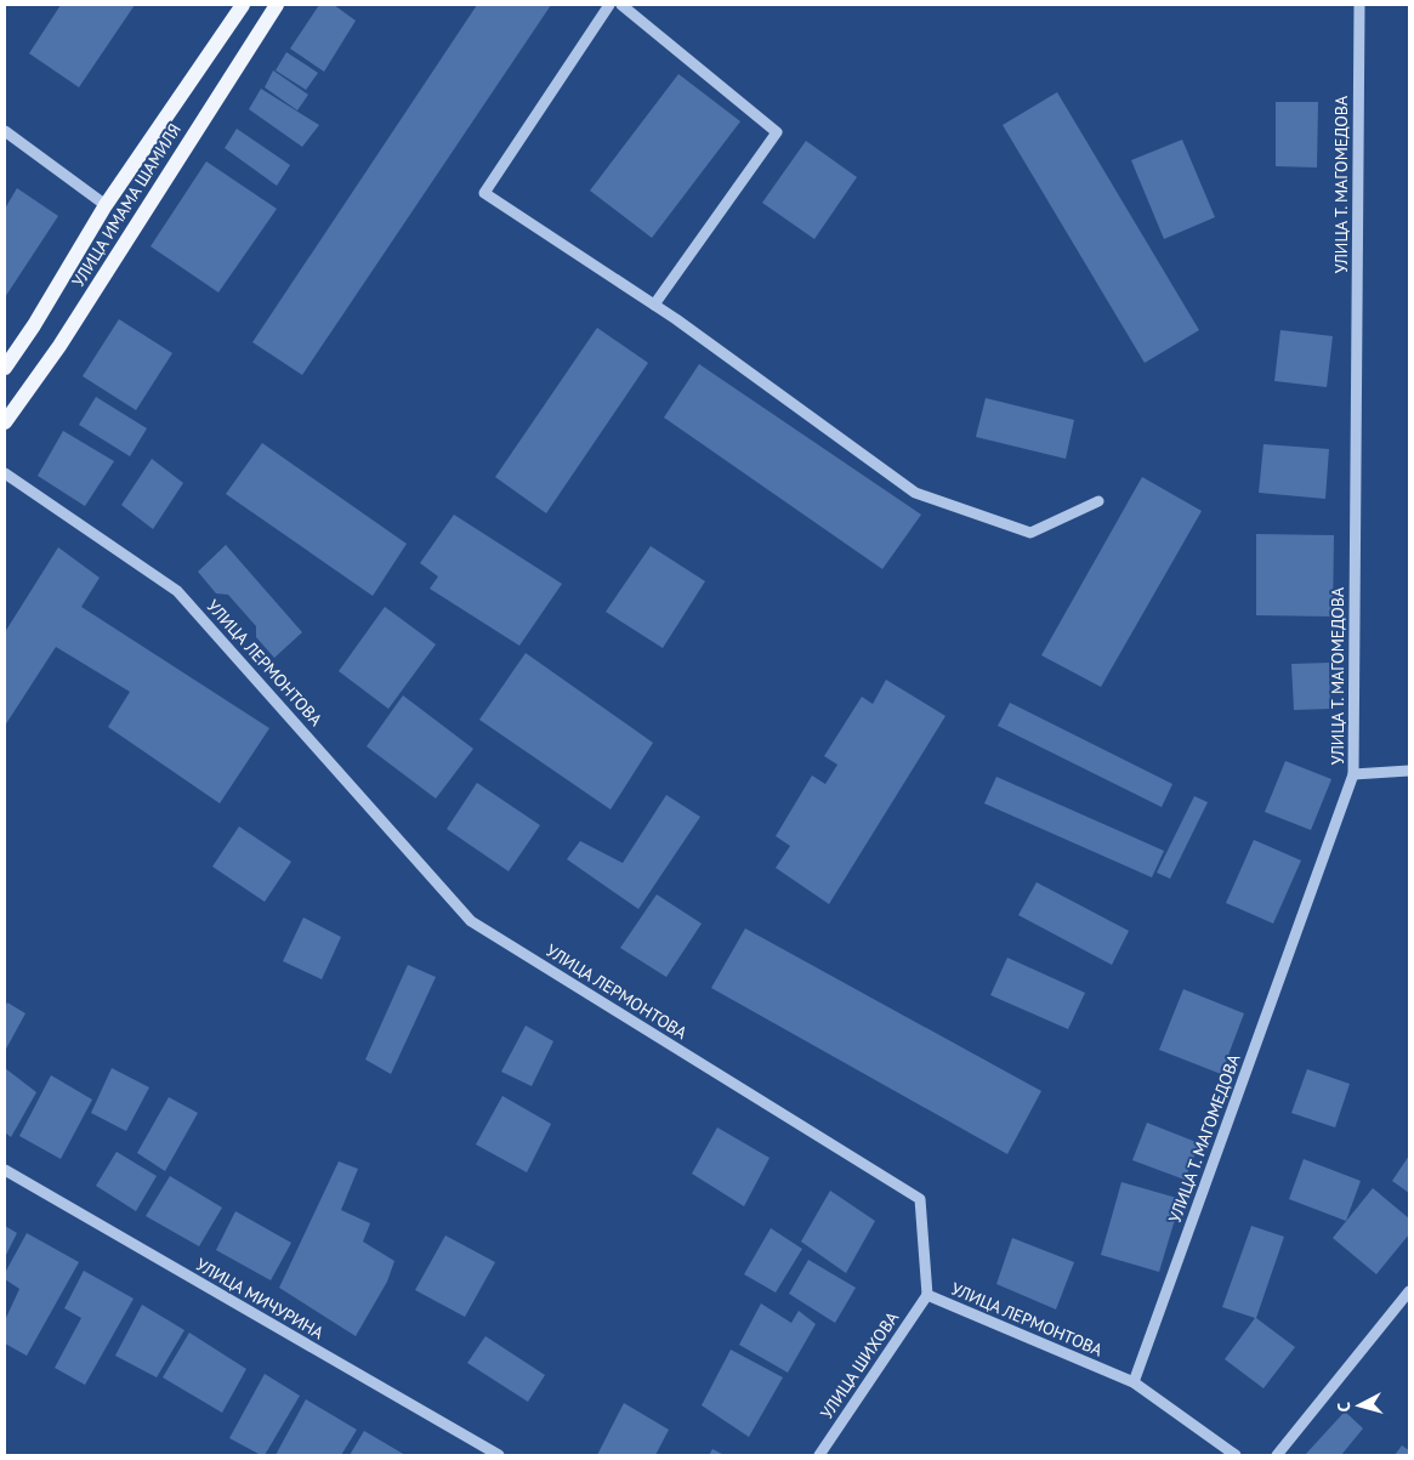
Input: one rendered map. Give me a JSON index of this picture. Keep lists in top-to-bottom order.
{
  "streets": {
    "main road": ["УЛИЦА ИМАМА ШАМИЛЯ"],
    "street": [
      "УЛИЦА Т. МАГОМЕДОВА",
      "УЛИЦА ЛЕРМОНТОВА",
      "УЛИЦА МИЧУРИНА",
      "УЛИЦА ШИХОВА"
    ]
  },
  "crossings": [
    ["УЛИЦА Т. МАГОМЕДОВА", "УЛИЦА ЛЕРМОНТОВА"],
    ["УЛИЦА ЛЕРМОНТОВА", "УЛИЦА ШИХОВА"]
  ],
  "north": "left"
}
